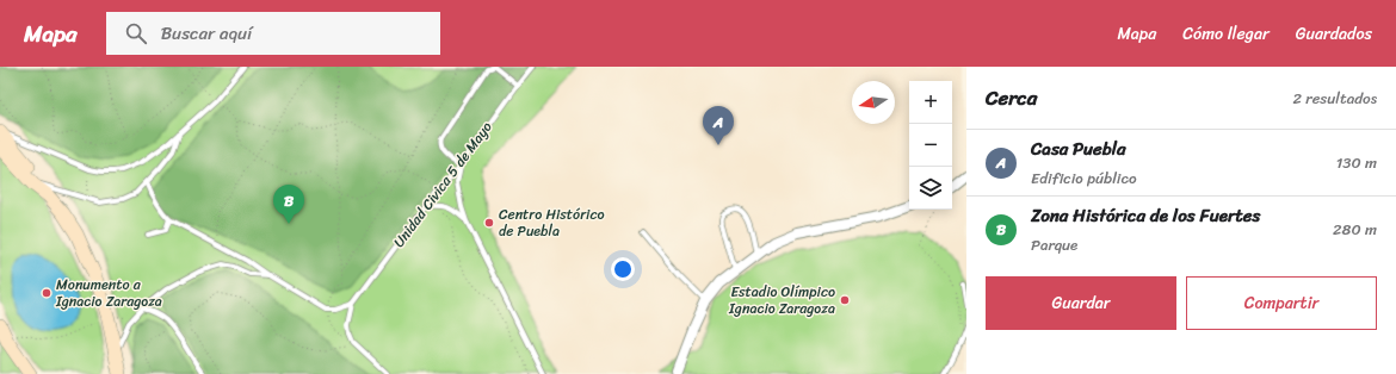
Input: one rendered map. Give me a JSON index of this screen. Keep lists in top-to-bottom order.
{
  "streets": {
    "lane": ["Unidad Civica 5 de Mayo"]
  },
  "places": ["Centro Histórico de Puebla", "Monumento a Ignacio Zaragoza", "Estadio Olímpico Ignacio Zaragoza"],
  "north": "left",
  "page": {
    "header": "Mapa",
    "search": "Buscar aquí",
    "nav": ["Mapa", "Cómo llegar", "Guardados"],
    "heading": ["Cerca", "2 resultados"],
    "map_buttons": ["+", "−"],
    "pins": ["A", "B"],
    "list": [
      {
        "mark": "A",
        "name": "Casa Puebla",
        "note": "Edificio público",
        "value": "130 m"
      },
      {
        "mark": "B",
        "name": "Zona Histórica de los Fuertes",
        "note": "Parque",
        "value": "280 m"
      }
    ],
    "buttons": ["Guardar", "Compartir"]
  }
}
